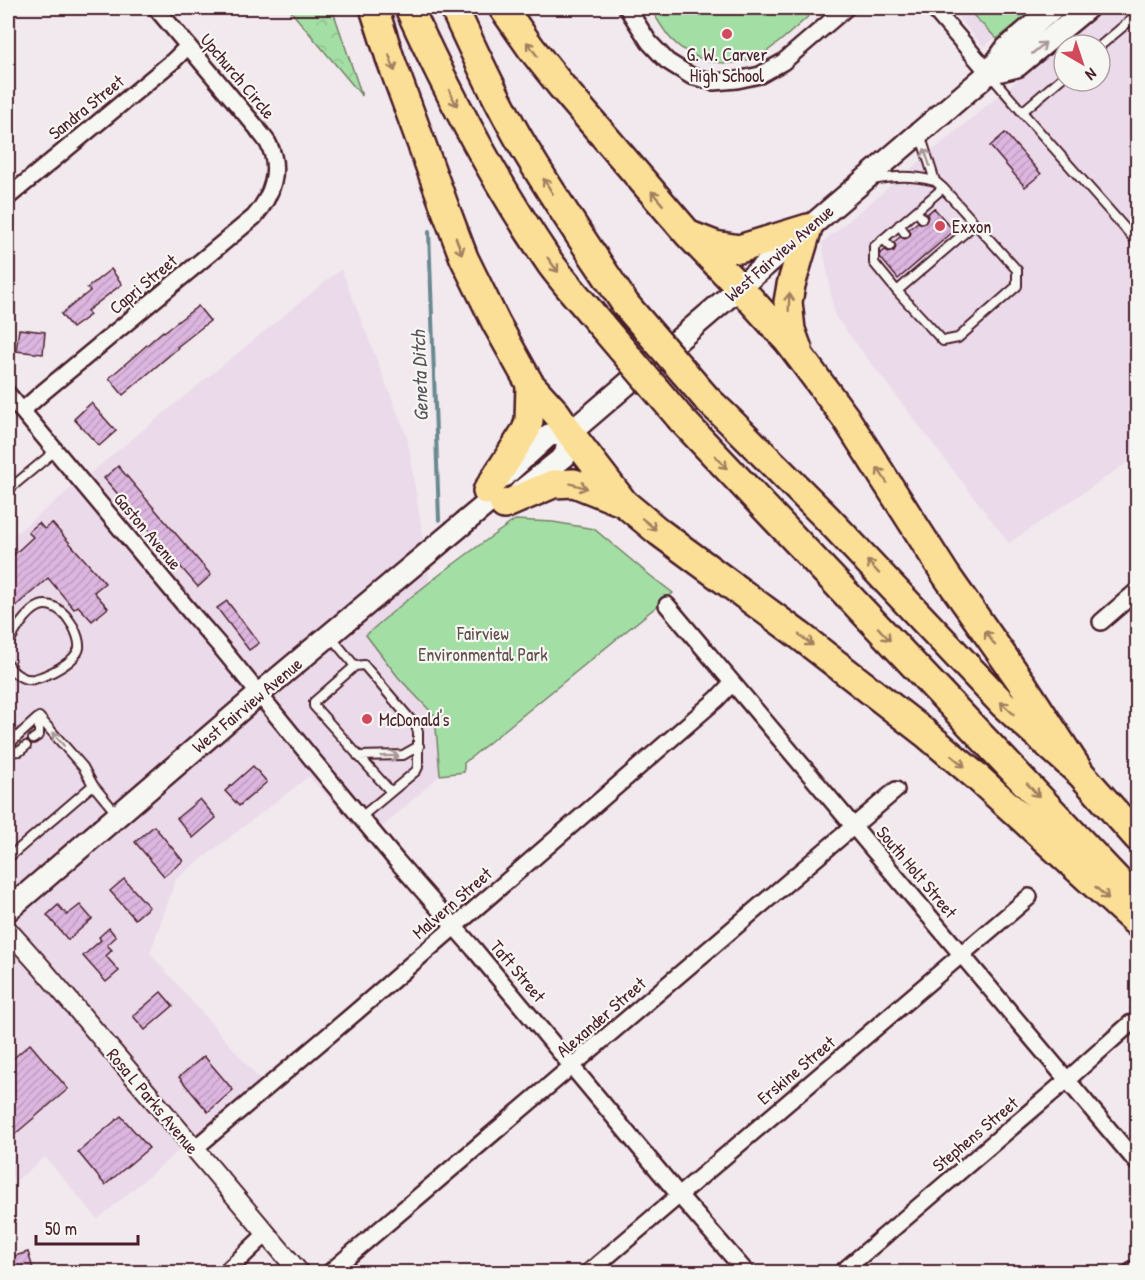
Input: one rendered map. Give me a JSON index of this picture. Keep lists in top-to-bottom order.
{
  "streets": {
    "main road": ["West Fairview Avenue"],
    "street": [
      "Upchurch Circle",
      "Sandra Street",
      "Capri Street",
      "Gaston Avenue",
      "South Holt Street",
      "Malvern Street",
      "Taft Street",
      "Alexander Street",
      "Erskine Street",
      "Rosa L Parks Avenue",
      "Stephens Street"
    ]
  },
  "crossings": [
    ["Upchurch Circle", "Sandra Street"],
    ["Upchurch Circle", "Capri Street"],
    ["West Fairview Avenue", "Gaston Avenue"],
    ["West Fairview Avenue", "Taft Street"],
    ["Capri Street", "Gaston Avenue"],
    ["Gaston Avenue", "Taft Street"],
    ["South Holt Street", "Malvern Street"],
    ["South Holt Street", "Alexander Street"],
    ["South Holt Street", "Erskine Street"],
    ["South Holt Street", "Stephens Street"],
    ["Malvern Street", "Taft Street"],
    ["Malvern Street", "Rosa L Parks Avenue"],
    ["Taft Street", "Alexander Street"],
    ["Taft Street", "Erskine Street"]
  ],
  "water": ["Geneta Ditch"],
  "parks": ["Fairview Environmental Park"],
  "places": ["G. W. Carver High School", "Exxon", "McDonald's"],
  "scale_bar": "50 m",
  "north": "bottom right"
}
